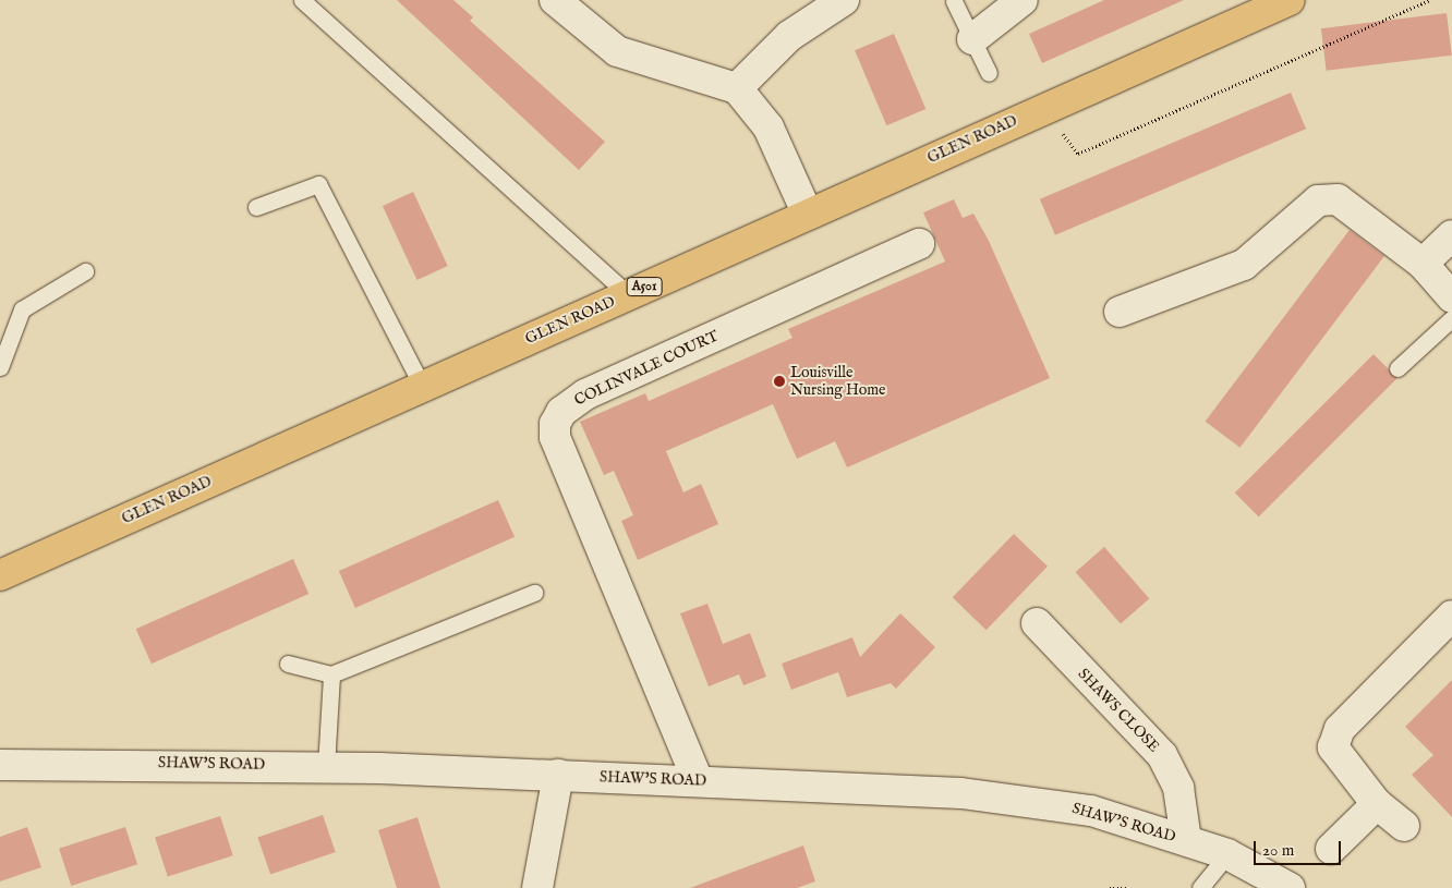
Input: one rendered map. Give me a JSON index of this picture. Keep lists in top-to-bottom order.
{
  "streets": {
    "main road": ["GLEN ROAD", "A501"],
    "street": ["COLINVALE COURT", "SHAWS CLOSE", "SHAW'S ROAD"]
  },
  "crossings": [
    ["COLINVALE COURT", "SHAW'S ROAD"],
    ["SHAWS CLOSE", "SHAW'S ROAD"]
  ],
  "places": ["Louisville Nursing Home"],
  "scale_bar": "20 m"
}
